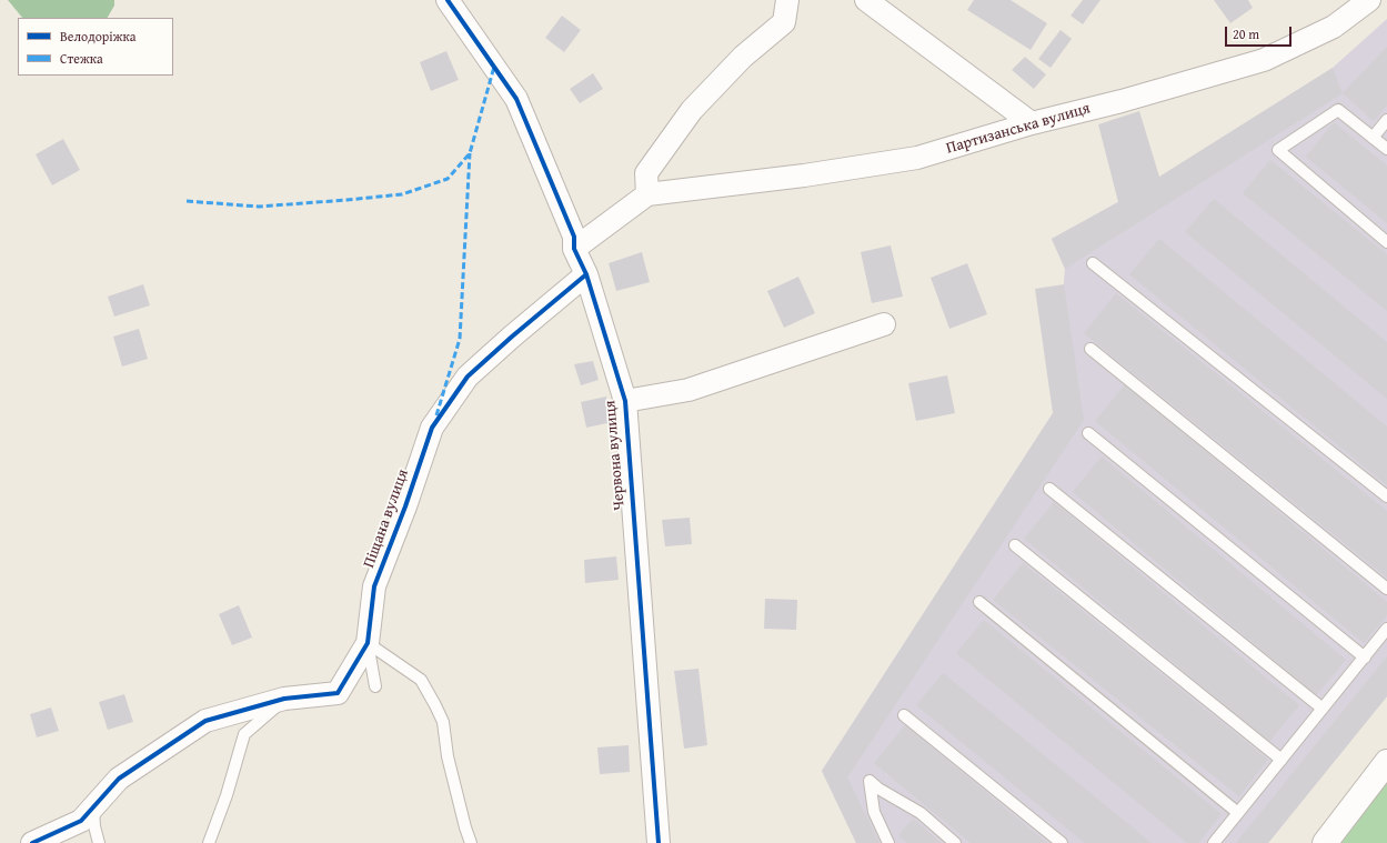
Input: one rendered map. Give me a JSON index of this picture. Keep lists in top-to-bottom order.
{
  "streets": {
    "street": ["Партизанська вулиця", "Червона вулиця", "Піщана вулиця"]
  },
  "crossings": [
    ["Червона вулиця", "Піщана вулиця"]
  ],
  "legend": ["Велодоріжка", "Стежка"],
  "scale_bar": "20 m"
}
